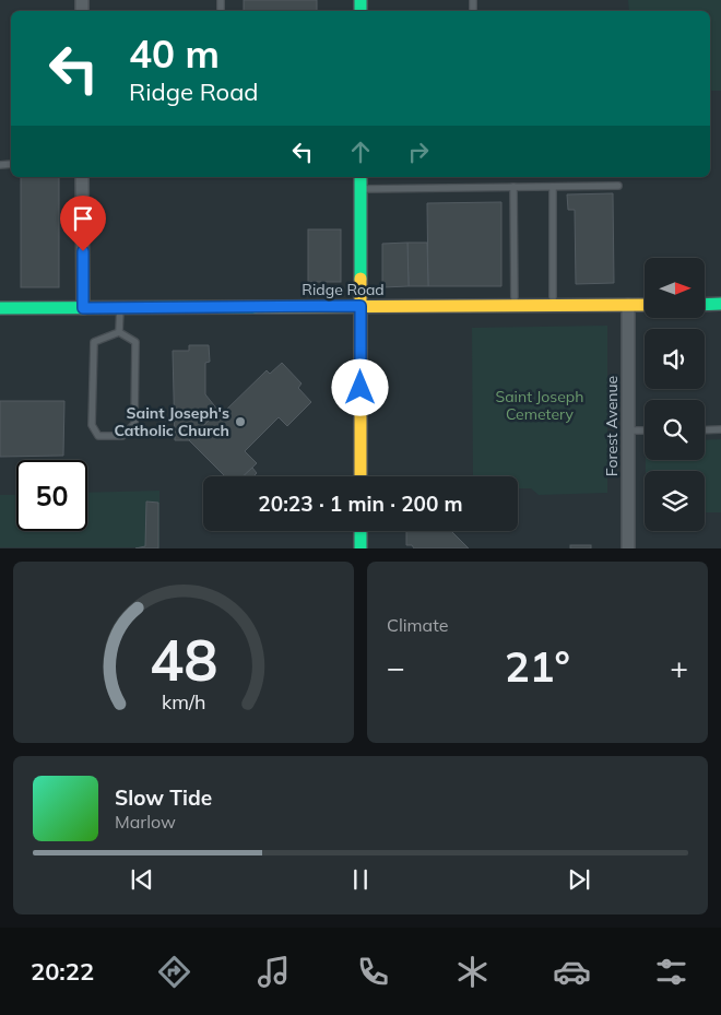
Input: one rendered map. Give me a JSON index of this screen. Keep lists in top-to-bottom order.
{
  "streets": {
    "main road": ["Ridge Road"],
    "street": ["Forest Avenue"]
  },
  "crossings": [
    ["Ridge Road", "Forest Avenue"]
  ],
  "parks": ["Saint Joseph Cemetery"],
  "places": ["Saint Joseph's Catholic Church"],
  "north": "right",
  "page": {
    "turn": ["40 m", "Ridge Road"],
    "limit": "50",
    "trip": "20:23 · 1 min · 200 m",
    "tile": "Climate",
    "heat": ["−", "21°", "+"],
    "song": ["Slow Tide", "Marlow"],
    "tabs": "20:22",
    "gauge": ["48", "km/h"]
  }
}
